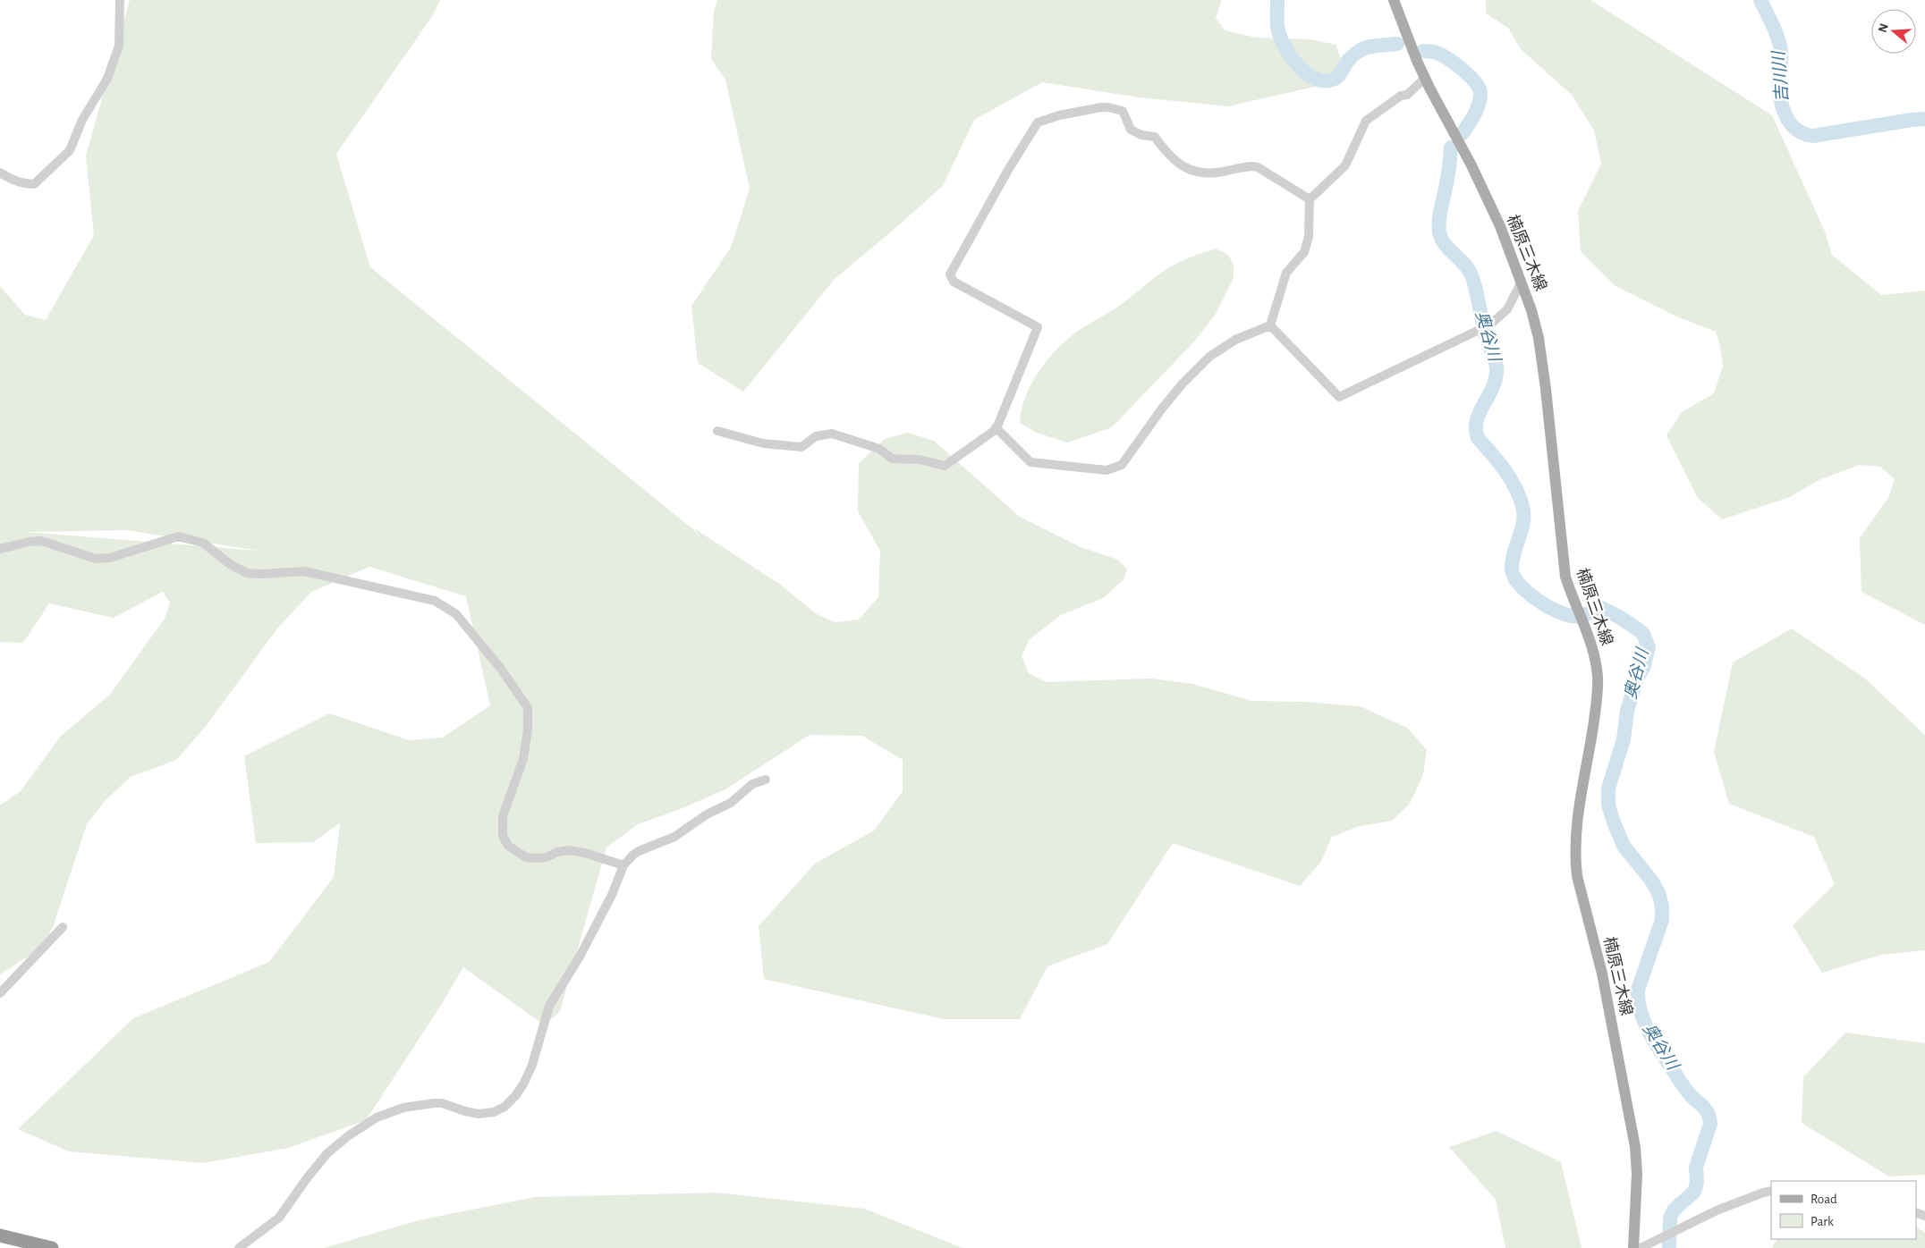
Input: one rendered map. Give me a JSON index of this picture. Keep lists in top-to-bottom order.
{
  "streets": {
    "main road": ["楠原三木線"]
  },
  "water": ["吉川川", "奥谷川"],
  "legend": ["Road", "Park"],
  "north": "left"
}
